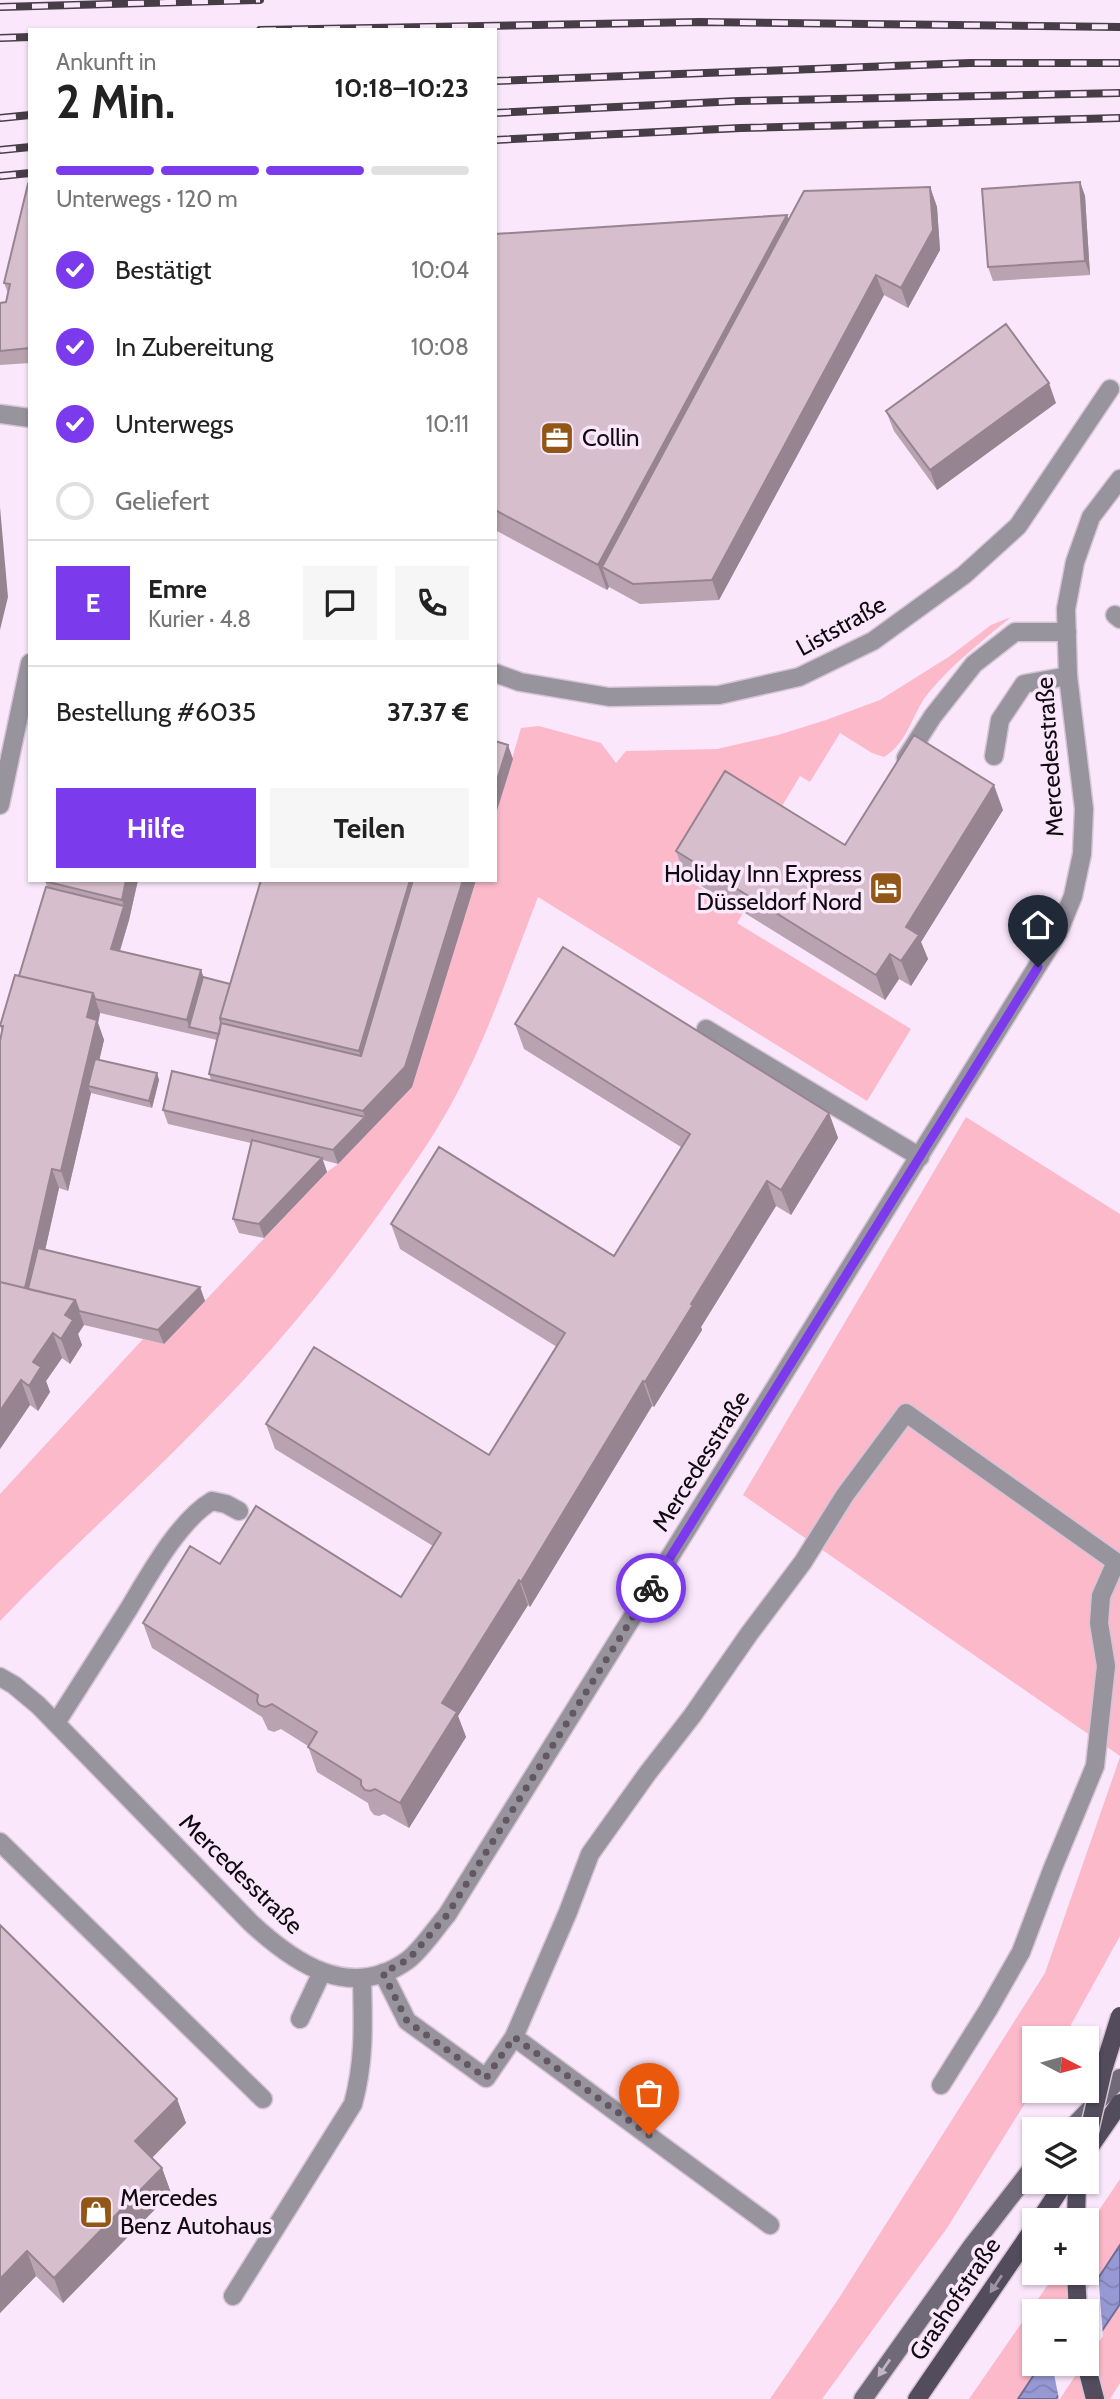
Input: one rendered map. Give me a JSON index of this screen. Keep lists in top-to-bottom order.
{
  "streets": {
    "main road": ["Grashofstraße"],
    "street": ["Liststraße", "Mercedesstraße"]
  },
  "places": {
    "office": ["Collin"],
    "hotel": ["Holiday Inn Express Düsseldorf Nord"],
    "shop": ["Mercedes Benz Autohaus"]
  },
  "north": "right",
  "page": {
    "heading": ["2 Min.", "Ankunft in", "10:18–10:23"],
    "panel": [
      "Emre",
      "Kurier · 4.8",
      "Bestellung #6035",
      "37.37 €"
    ],
    "bar": "Unterwegs · 120 m",
    "list": [
      ["Bestätigt", "10:04"],
      ["In Zubereitung", "10:08"],
      ["Unterwegs", "10:11"],
      "Geliefert"
    ],
    "round": "E",
    "buttons": ["Hilfe", "Teilen"],
    "map_buttons": ["+", "−"]
  }
}
